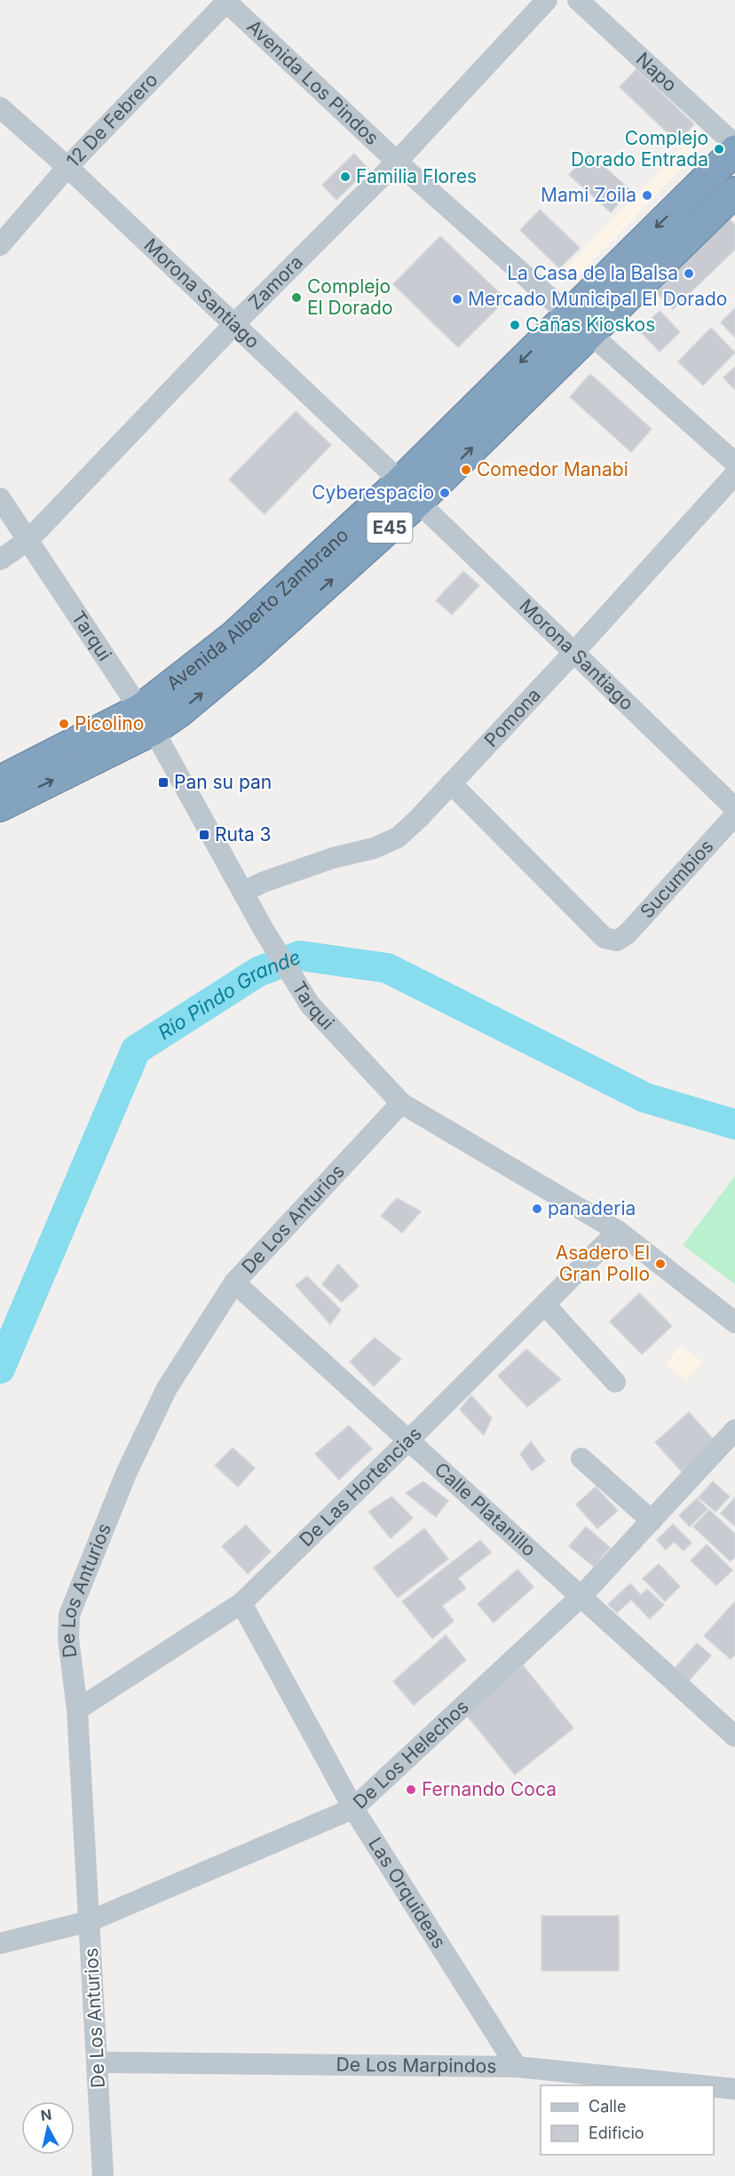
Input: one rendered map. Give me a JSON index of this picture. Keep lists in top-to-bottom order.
{
  "streets": {
    "highway": ["E45", "Avenida Alberto Zambrano"],
    "street": [
      "Napo",
      "Avenida Los Pindos",
      "12 De Febrero",
      "Zamora",
      "Morona Santiago",
      "Tarqui",
      "Pomona",
      "Sucumbios",
      "De Los Anturios",
      "De Las Hortencias",
      "Calle Platanillo",
      "De Los Helechos",
      "Las Orquideas",
      "De Los Marpindos"
    ]
  },
  "crossings": [
    ["Avenida Los Pindos", "12 De Febrero"],
    ["Avenida Los Pindos", "Zamora"],
    ["Avenida Los Pindos", "Avenida Alberto Zambrano"],
    ["12 De Febrero", "Morona Santiago"],
    ["Zamora", "Morona Santiago"],
    ["Zamora", "Tarqui"],
    ["Morona Santiago", "Avenida Alberto Zambrano"],
    ["Morona Santiago", "Pomona"],
    ["Avenida Alberto Zambrano", "Tarqui"],
    ["Tarqui", "Pomona"],
    ["Tarqui", "De Los Anturios"],
    ["Tarqui", "De Las Hortencias"],
    ["Pomona", "Sucumbios"],
    ["De Los Anturios", "De Las Hortencias"],
    ["De Los Anturios", "Calle Platanillo"],
    ["De Los Anturios", "De Los Helechos"],
    ["De Los Anturios", "De Los Marpindos"],
    ["De Las Hortencias", "Calle Platanillo"],
    ["De Las Hortencias", "Las Orquideas"],
    ["Calle Platanillo", "De Los Helechos"],
    ["De Los Helechos", "Las Orquideas"],
    ["Las Orquideas", "De Los Marpindos"]
  ],
  "water": ["Río Pindo Grande"],
  "places": {
    "other": [
      "Complejo Dorado Entrada",
      "Familia Flores",
      "Mami Zoila",
      "La Casa de la Balsa",
      "Complejo El Dorado",
      "Mercado Municipal El Dorado",
      "Cañas Kioskos",
      "Comedor Manabi",
      "Cyberespacio",
      "Picolino",
      "panaderia",
      "Asadero El Gran Pollo",
      "Fernando Coca"
    ],
    "transit": ["Pan su pan", "Ruta 3"]
  },
  "legend": ["Calle", "Edificio"],
  "north": "top"
}
